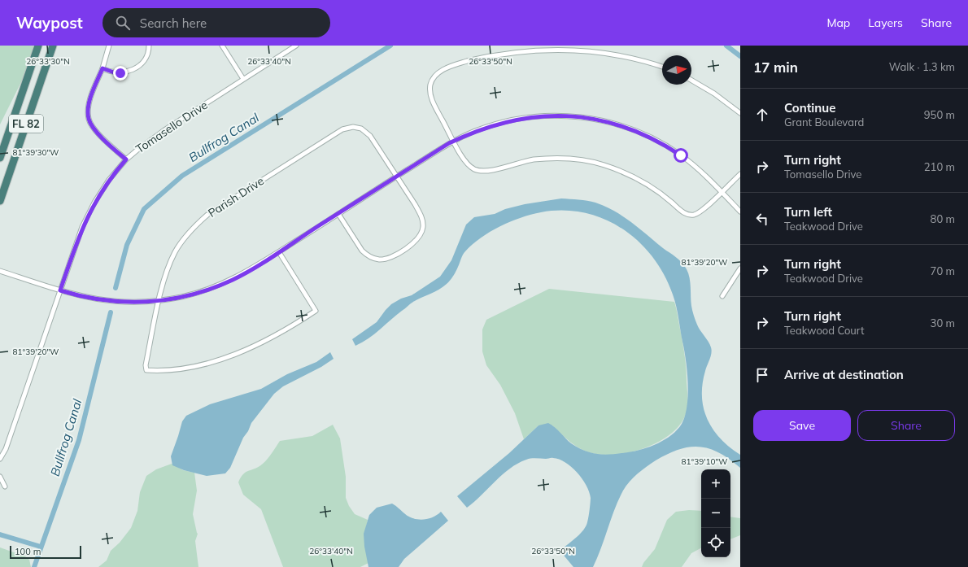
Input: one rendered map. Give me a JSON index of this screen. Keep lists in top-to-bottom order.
{
  "streets": {
    "highway": ["FL 82"],
    "street": ["Tomasello Drive", "Parish Drive"]
  },
  "water": ["Bullfrog Canal"],
  "scale_bar": "100 m",
  "north": "right",
  "page": {
    "header": "Waypost",
    "search": "Search here",
    "nav": ["Map", "Layers", "Share"],
    "heading": ["17 min", "Walk · 1.3 km"],
    "list": [
      ["Continue", "Grant Boulevard", "950 m"],
      ["Turn right", "Tomasello Drive", "210 m"],
      ["Turn left", "Teakwood Drive", "80 m"],
      ["Turn right", "Teakwood Drive", "70 m"],
      ["Turn right", "Teakwood Court", "30 m"],
      "Arrive at destination"
    ],
    "buttons": ["Save", "Share"],
    "map_buttons": ["+", "−"],
    "scale": "100 m"
  },
  "coordinates": [
    "26°33'30\"N",
    "26°33'40\"N",
    "26°33'50\"N",
    "81°39'30\"W",
    "81°39'20\"W",
    "81°39'10\"W"
  ]
}
